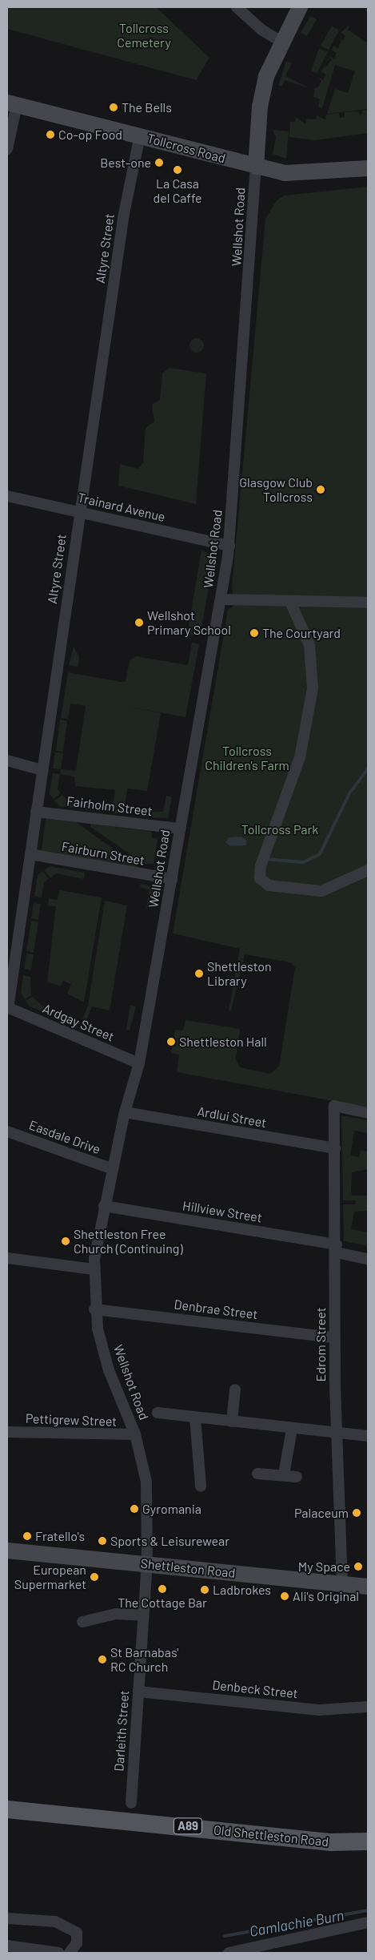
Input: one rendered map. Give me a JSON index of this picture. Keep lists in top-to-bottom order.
{
  "streets": {
    "main road": ["A89", "Old Shettleston Road"],
    "street": [
      "Tollcross Road",
      "Wellshot Road",
      "Altyre Street",
      "Trainard Avenue",
      "Fairholm Street",
      "Fairburn Street",
      "Ardgay Street",
      "Ardlui Street",
      "Easdale Drive",
      "Hillview Street",
      "Denbrae Street",
      "Edrom Street",
      "Pettigrew Street",
      "Shettleston Road",
      "Denbeck Street",
      "Darleith Street"
    ]
  },
  "crossings": [
    ["Tollcross Road", "Wellshot Road"],
    ["Tollcross Road", "Altyre Street"],
    ["Wellshot Road", "Trainard Avenue"],
    ["Wellshot Road", "Fairholm Street"],
    ["Wellshot Road", "Fairburn Street"],
    ["Wellshot Road", "Ardgay Street"],
    ["Wellshot Road", "Ardlui Street"],
    ["Wellshot Road", "Easdale Drive"],
    ["Wellshot Road", "Hillview Street"],
    ["Wellshot Road", "Denbrae Street"],
    ["Wellshot Road", "Pettigrew Street"],
    ["Wellshot Road", "Shettleston Road"],
    ["Wellshot Road", "Darleith Street"],
    ["Altyre Street", "Trainard Avenue"],
    ["Altyre Street", "Fairholm Street"],
    ["Altyre Street", "Fairburn Street"],
    ["Altyre Street", "Ardgay Street"],
    ["Ardlui Street", "Edrom Street"],
    ["Hillview Street", "Edrom Street"],
    ["Denbrae Street", "Edrom Street"],
    ["Edrom Street", "Shettleston Road"],
    ["Shettleston Road", "Darleith Street"],
    ["Denbeck Street", "Darleith Street"]
  ],
  "water": ["Camlachie Burn"],
  "parks": ["Tollcross Cemetery", "Tollcross Children's Farm", "Tollcross Park"],
  "places": [
    "The Bells",
    "Co-op Food",
    "Best-one",
    "La Casa del Caffe",
    "Glasgow Club Tollcross",
    "Wellshot Primary School",
    "The Courtyard",
    "Shettleston Library",
    "Shettleston Hall",
    "Shettleston Free Church (Continuing)",
    "Gyromania",
    "Palaceum",
    "Fratello's",
    "Sports & Leisurewear",
    "My Space",
    "European Supermarket",
    "The Cottage Bar",
    "Ladbrokes",
    "Ali's Original",
    "St Barnabas' RC Church"
  ]
}
